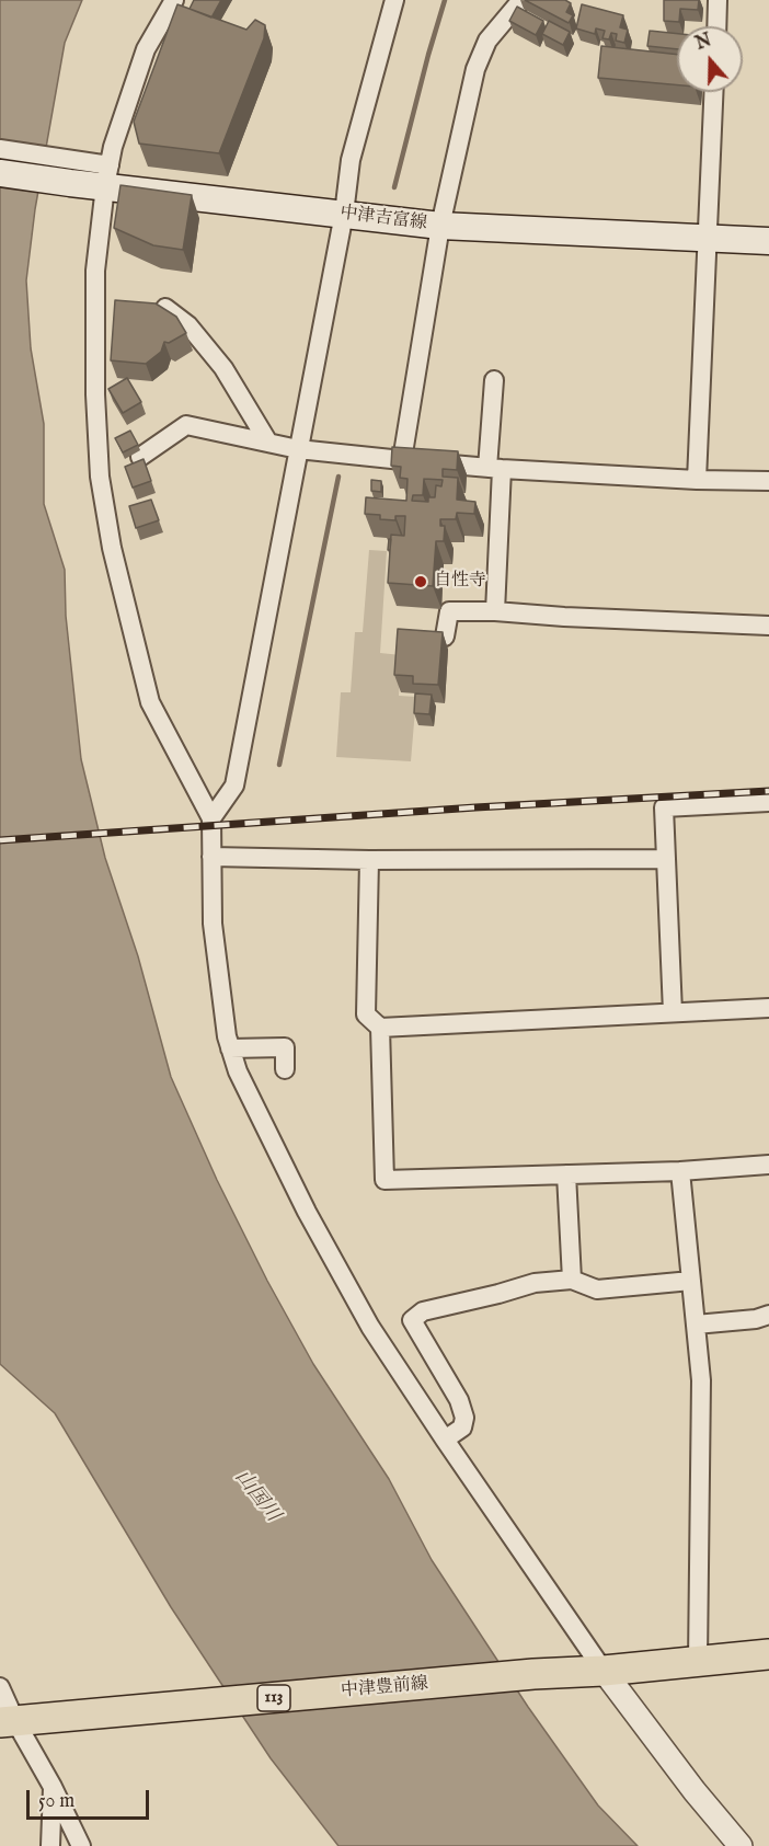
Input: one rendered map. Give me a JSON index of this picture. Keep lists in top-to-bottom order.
{
  "streets": {
    "main road": ["中津吉富線", "中津豊前線", "113"]
  },
  "water": ["山国川"],
  "places": ["自性寺"],
  "scale_bar": "50 m",
  "north": "top"
}
